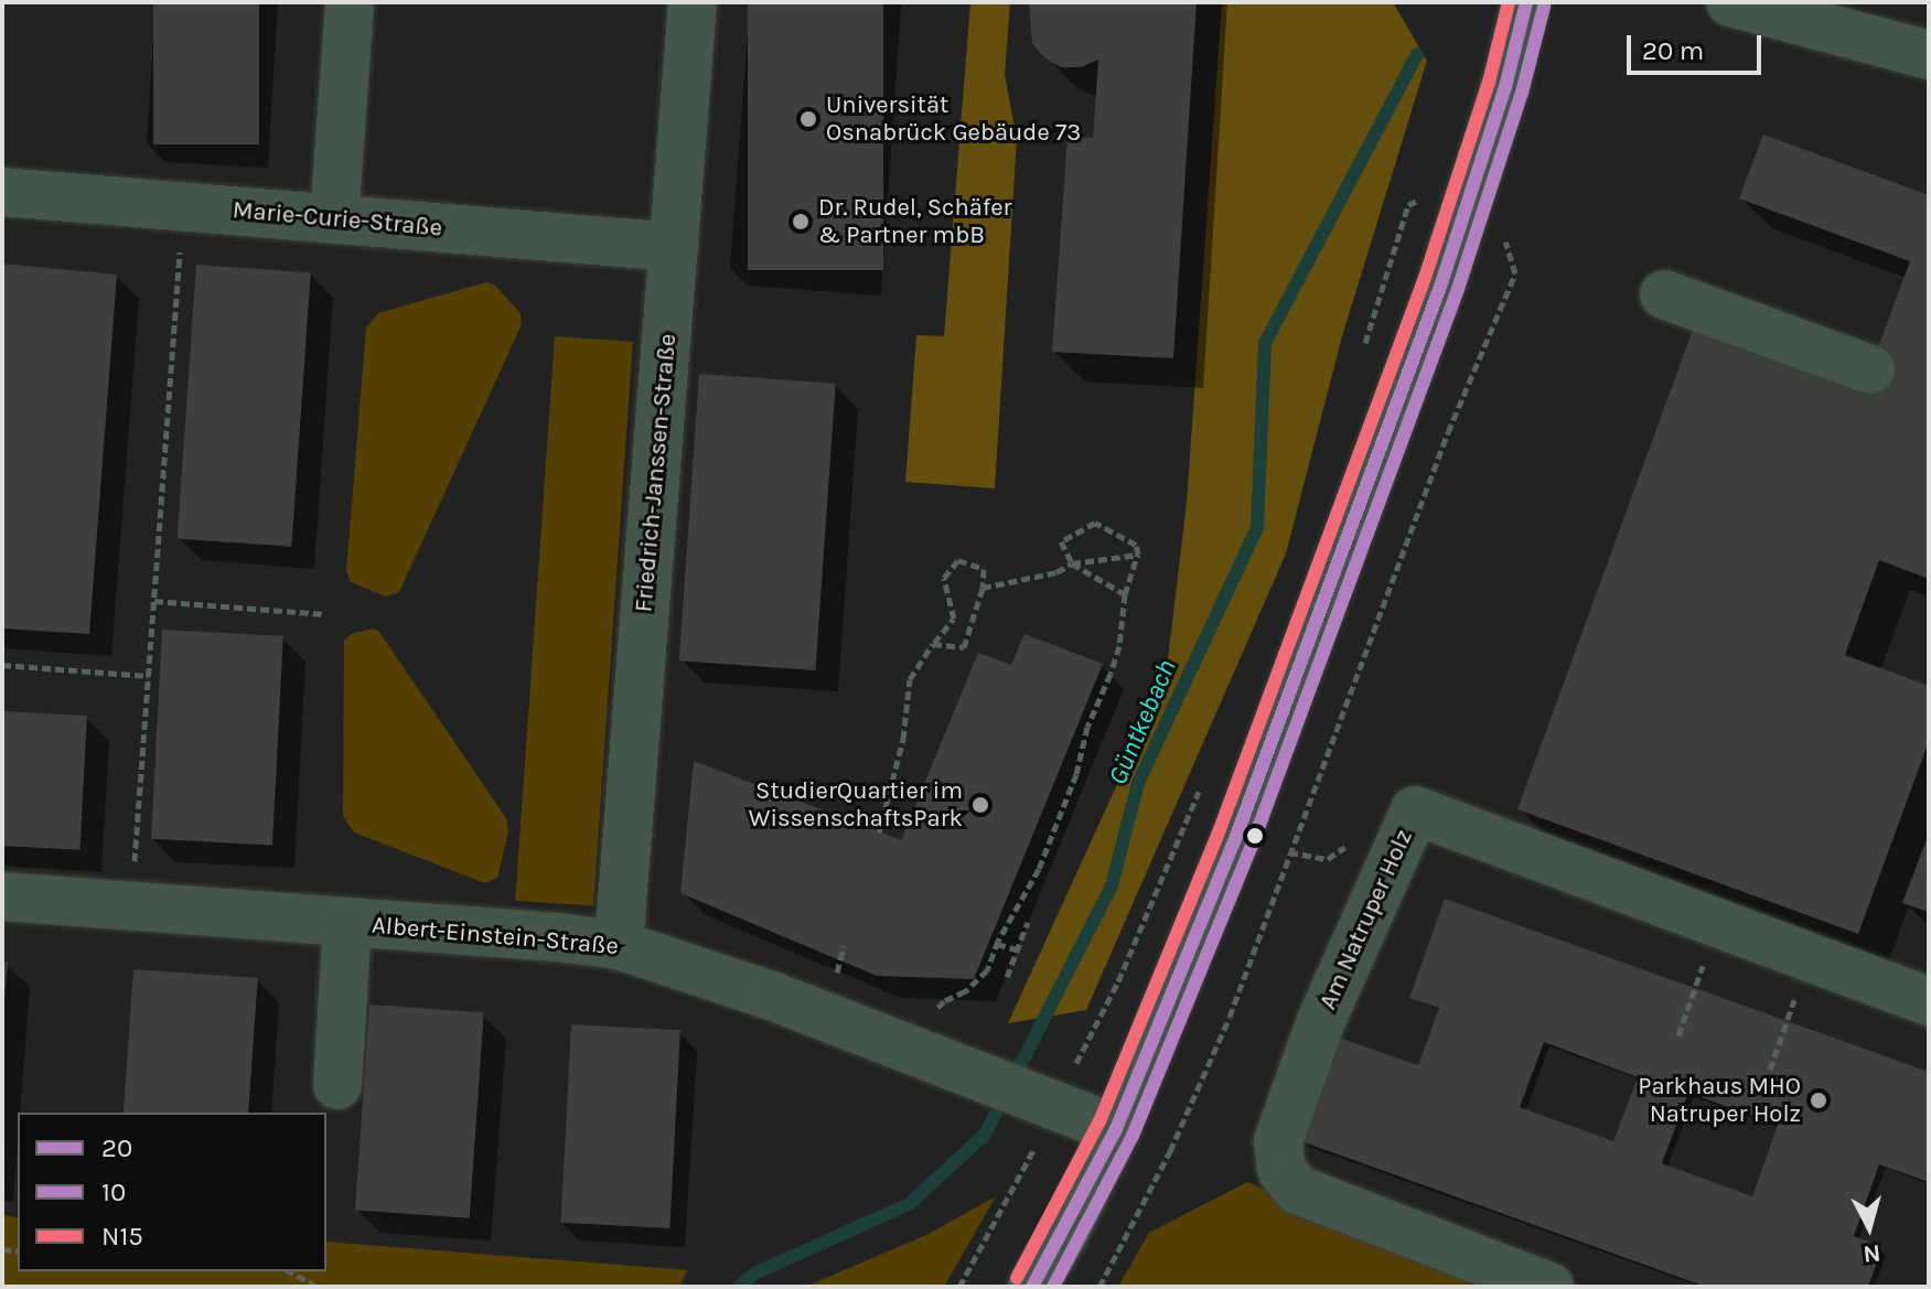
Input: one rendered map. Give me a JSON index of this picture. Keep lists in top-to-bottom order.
{
  "streets": {
    "street": [
      "Marie-Curie-Straße",
      "Friedrich-Janssen-Straße",
      "Am Natruper Holz",
      "Albert-Einstein-Straße"
    ]
  },
  "crossings": [
    ["Marie-Curie-Straße", "Friedrich-Janssen-Straße"],
    ["Friedrich-Janssen-Straße", "Albert-Einstein-Straße"]
  ],
  "water": ["Güntkebach"],
  "places": [
    "Universität Osnabrück Gebäude 73",
    "Dr. Rudel, Schäfer & Partner mbB",
    "StudierQuartier im WissenschaftsPark",
    "Parkhaus MHO Natruper Holz"
  ],
  "lines": ["transit line 20", "transit line N15", "transit line 10"],
  "legend": ["20", "10", "N15"],
  "scale_bar": "20 m",
  "north": "bottom"
}
